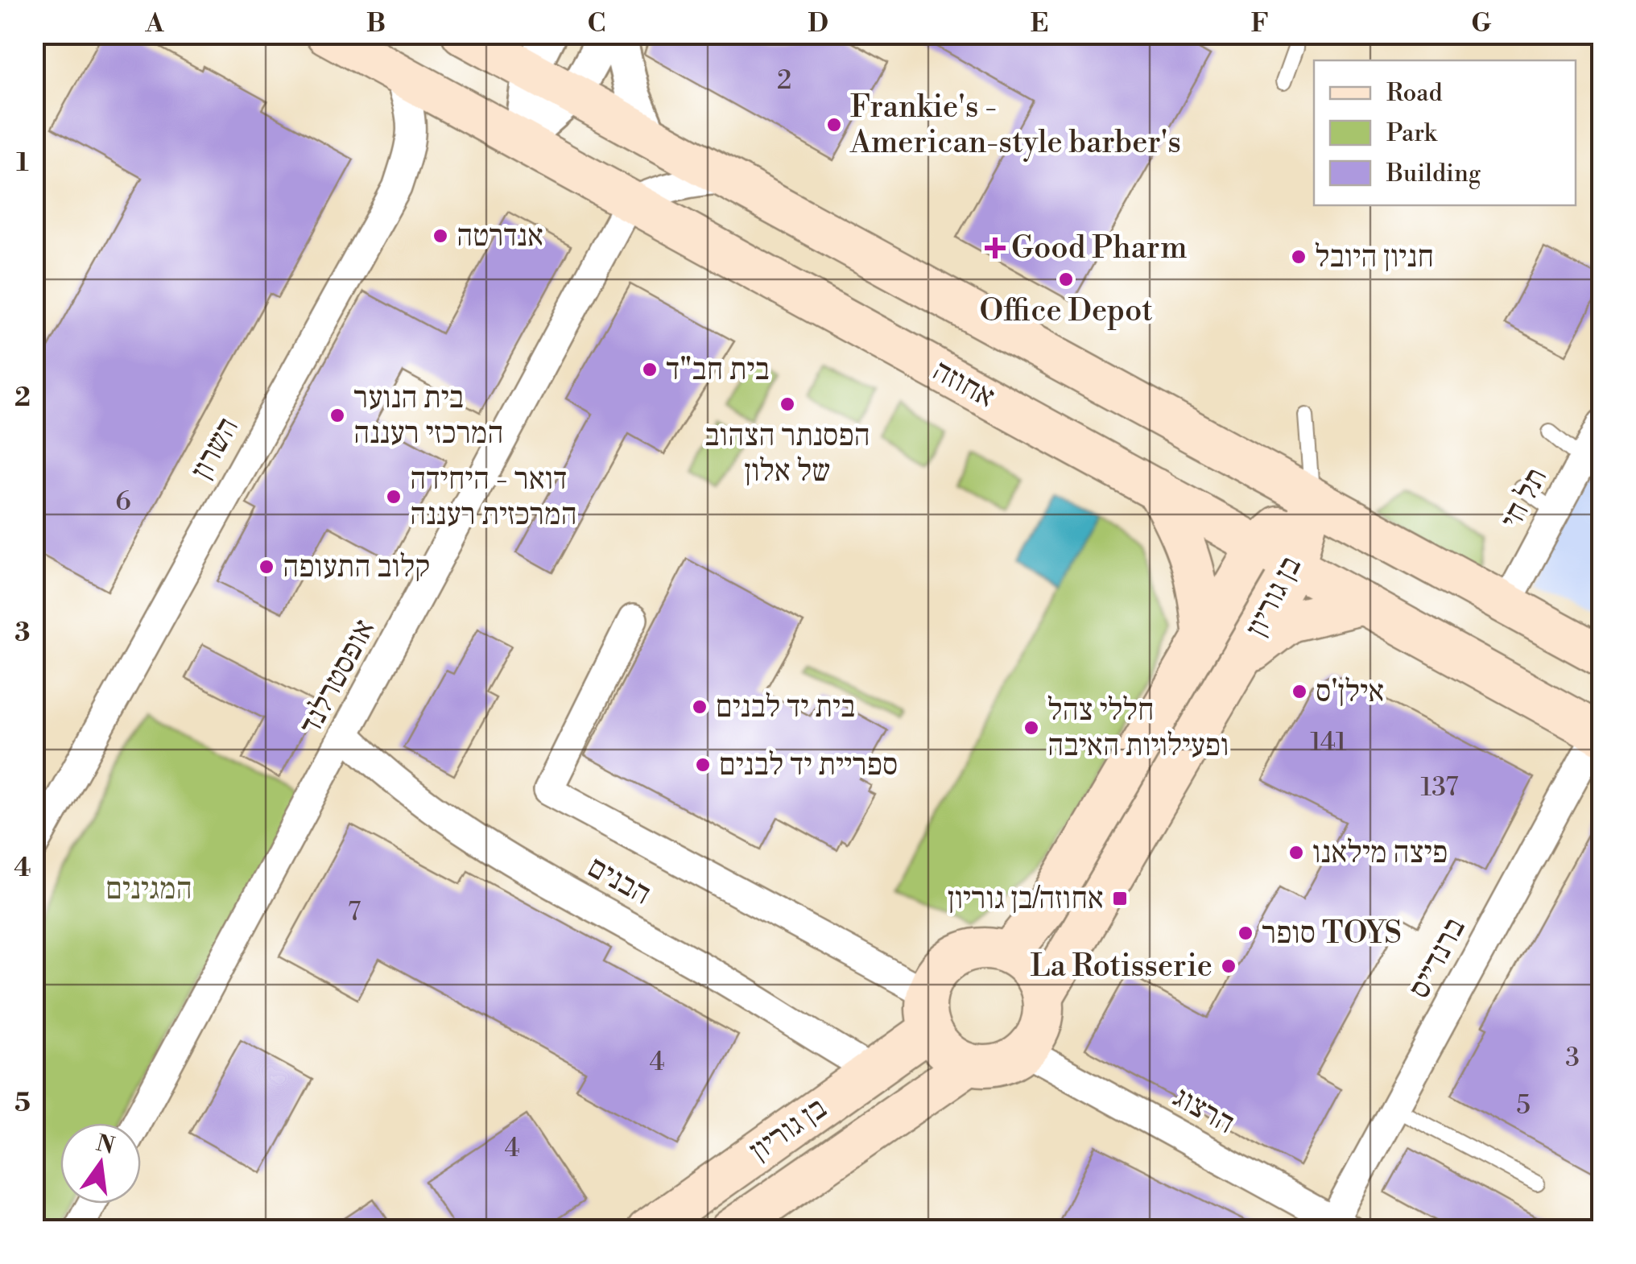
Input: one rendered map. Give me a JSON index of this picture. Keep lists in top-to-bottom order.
{
  "streets": {
    "main road": ["אחוזה", "בן גוריון"],
    "street": [
      "השרון",
      "תל חי",
      "אופסטרלנד",
      "הבנים",
      "ברנדייס",
      "הרצוג"
    ]
  },
  "crossings": [
    ["אחוזה", "השרון"],
    ["אחוזה", "בן גוריון"],
    ["אחוזה", "אופסטרלנד"],
    ["אחוזה", "ברנדייס"],
    ["בן גוריון", "הבנים"],
    ["בן גוריון", "הרצוג"],
    ["אופסטרלנד", "הבנים"],
    ["הבנים", "הרצוג"],
    ["ברנדייס", "הרצוג"]
  ],
  "parks": ["המגינים"],
  "places": {
    "other": [
      "Frankie's - American-style barber's",
      "אנדרטה",
      "חניון היובל",
      "Office Depot",
      "בית חב\"ד",
      "הפסנתר הצהוב של אלון",
      "בית הנוער המרכזי רעננה",
      "דואר - היחידה המרכזית רעננה",
      "קלוב התעופה",
      "אילן'ס",
      "בית יד לבנים",
      "חללי צהל ופעילויות האיבה",
      "ספריית יד לבנים",
      "פיצה מילאנו",
      "סופר TOYS",
      "La Rotisserie"
    ],
    "health": ["Good Pharm"],
    "transit": ["אחוזה/בן גוריון"]
  },
  "house_numbers": [
    "2",
    "6",
    "141",
    "137",
    "7",
    "3",
    "4",
    "5",
    "4"
  ],
  "legend": ["Road", "Park", "Building"],
  "north": "top",
  "grid": {
    "columns": [
      "A",
      "B",
      "C",
      "D",
      "E",
      "F",
      "G"
    ],
    "rows": [
      "1",
      "2",
      "3",
      "4",
      "5"
    ]
  }
}
